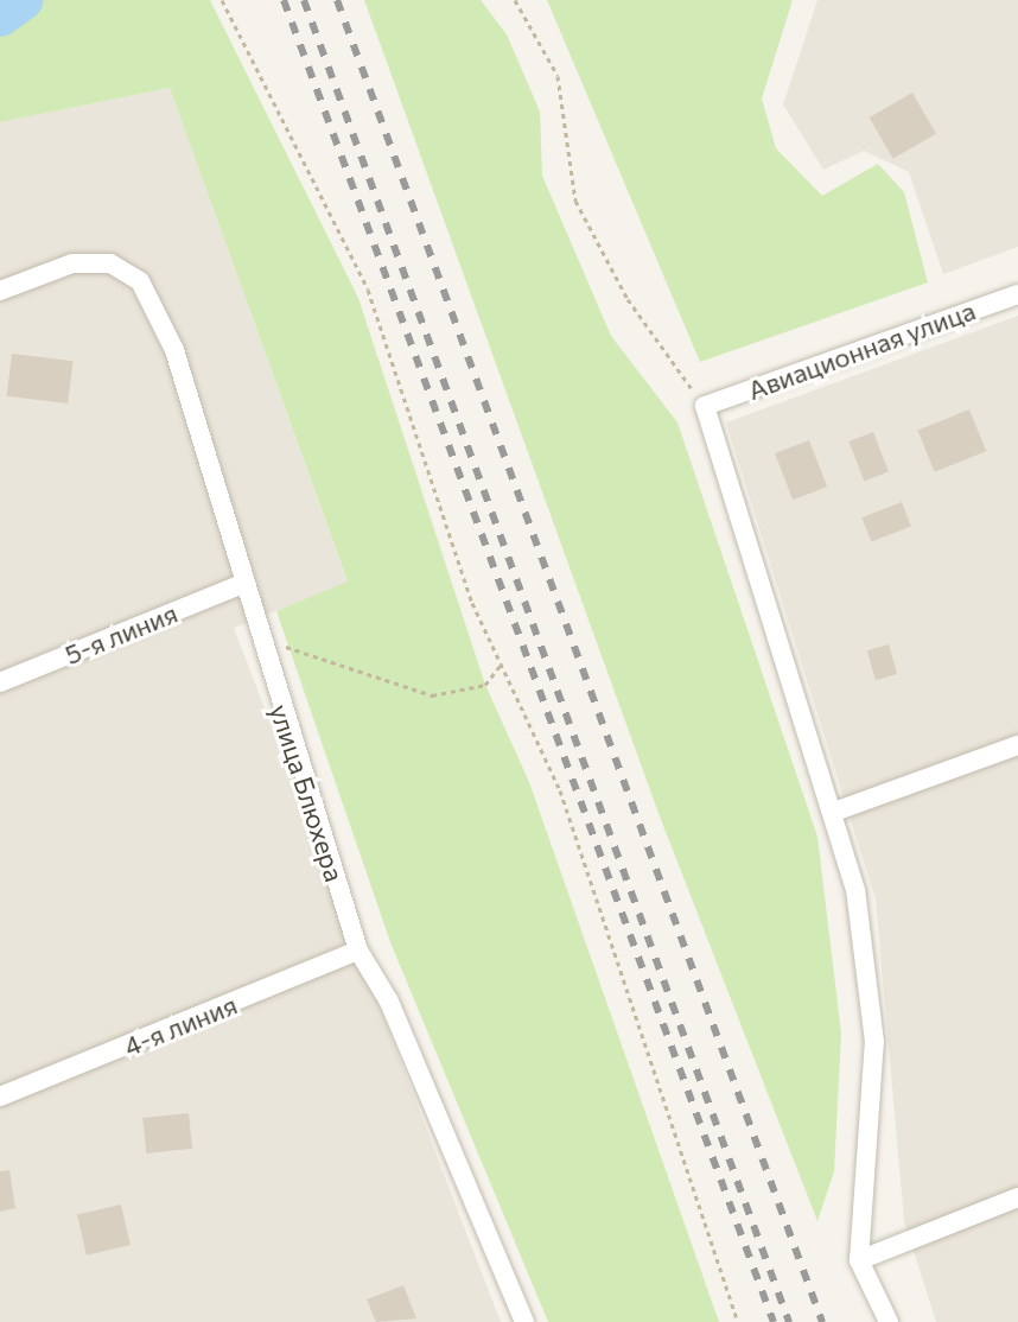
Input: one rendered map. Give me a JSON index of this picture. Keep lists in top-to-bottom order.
{
  "streets": {
    "street": [
      "Авиационная улица",
      "5-я линия",
      "улица Блюхера",
      "4-я линия"
    ]
  },
  "crossings": [
    ["5-я линия", "улица Блюхера"],
    ["улица Блюхера", "4-я линия"]
  ]
}
